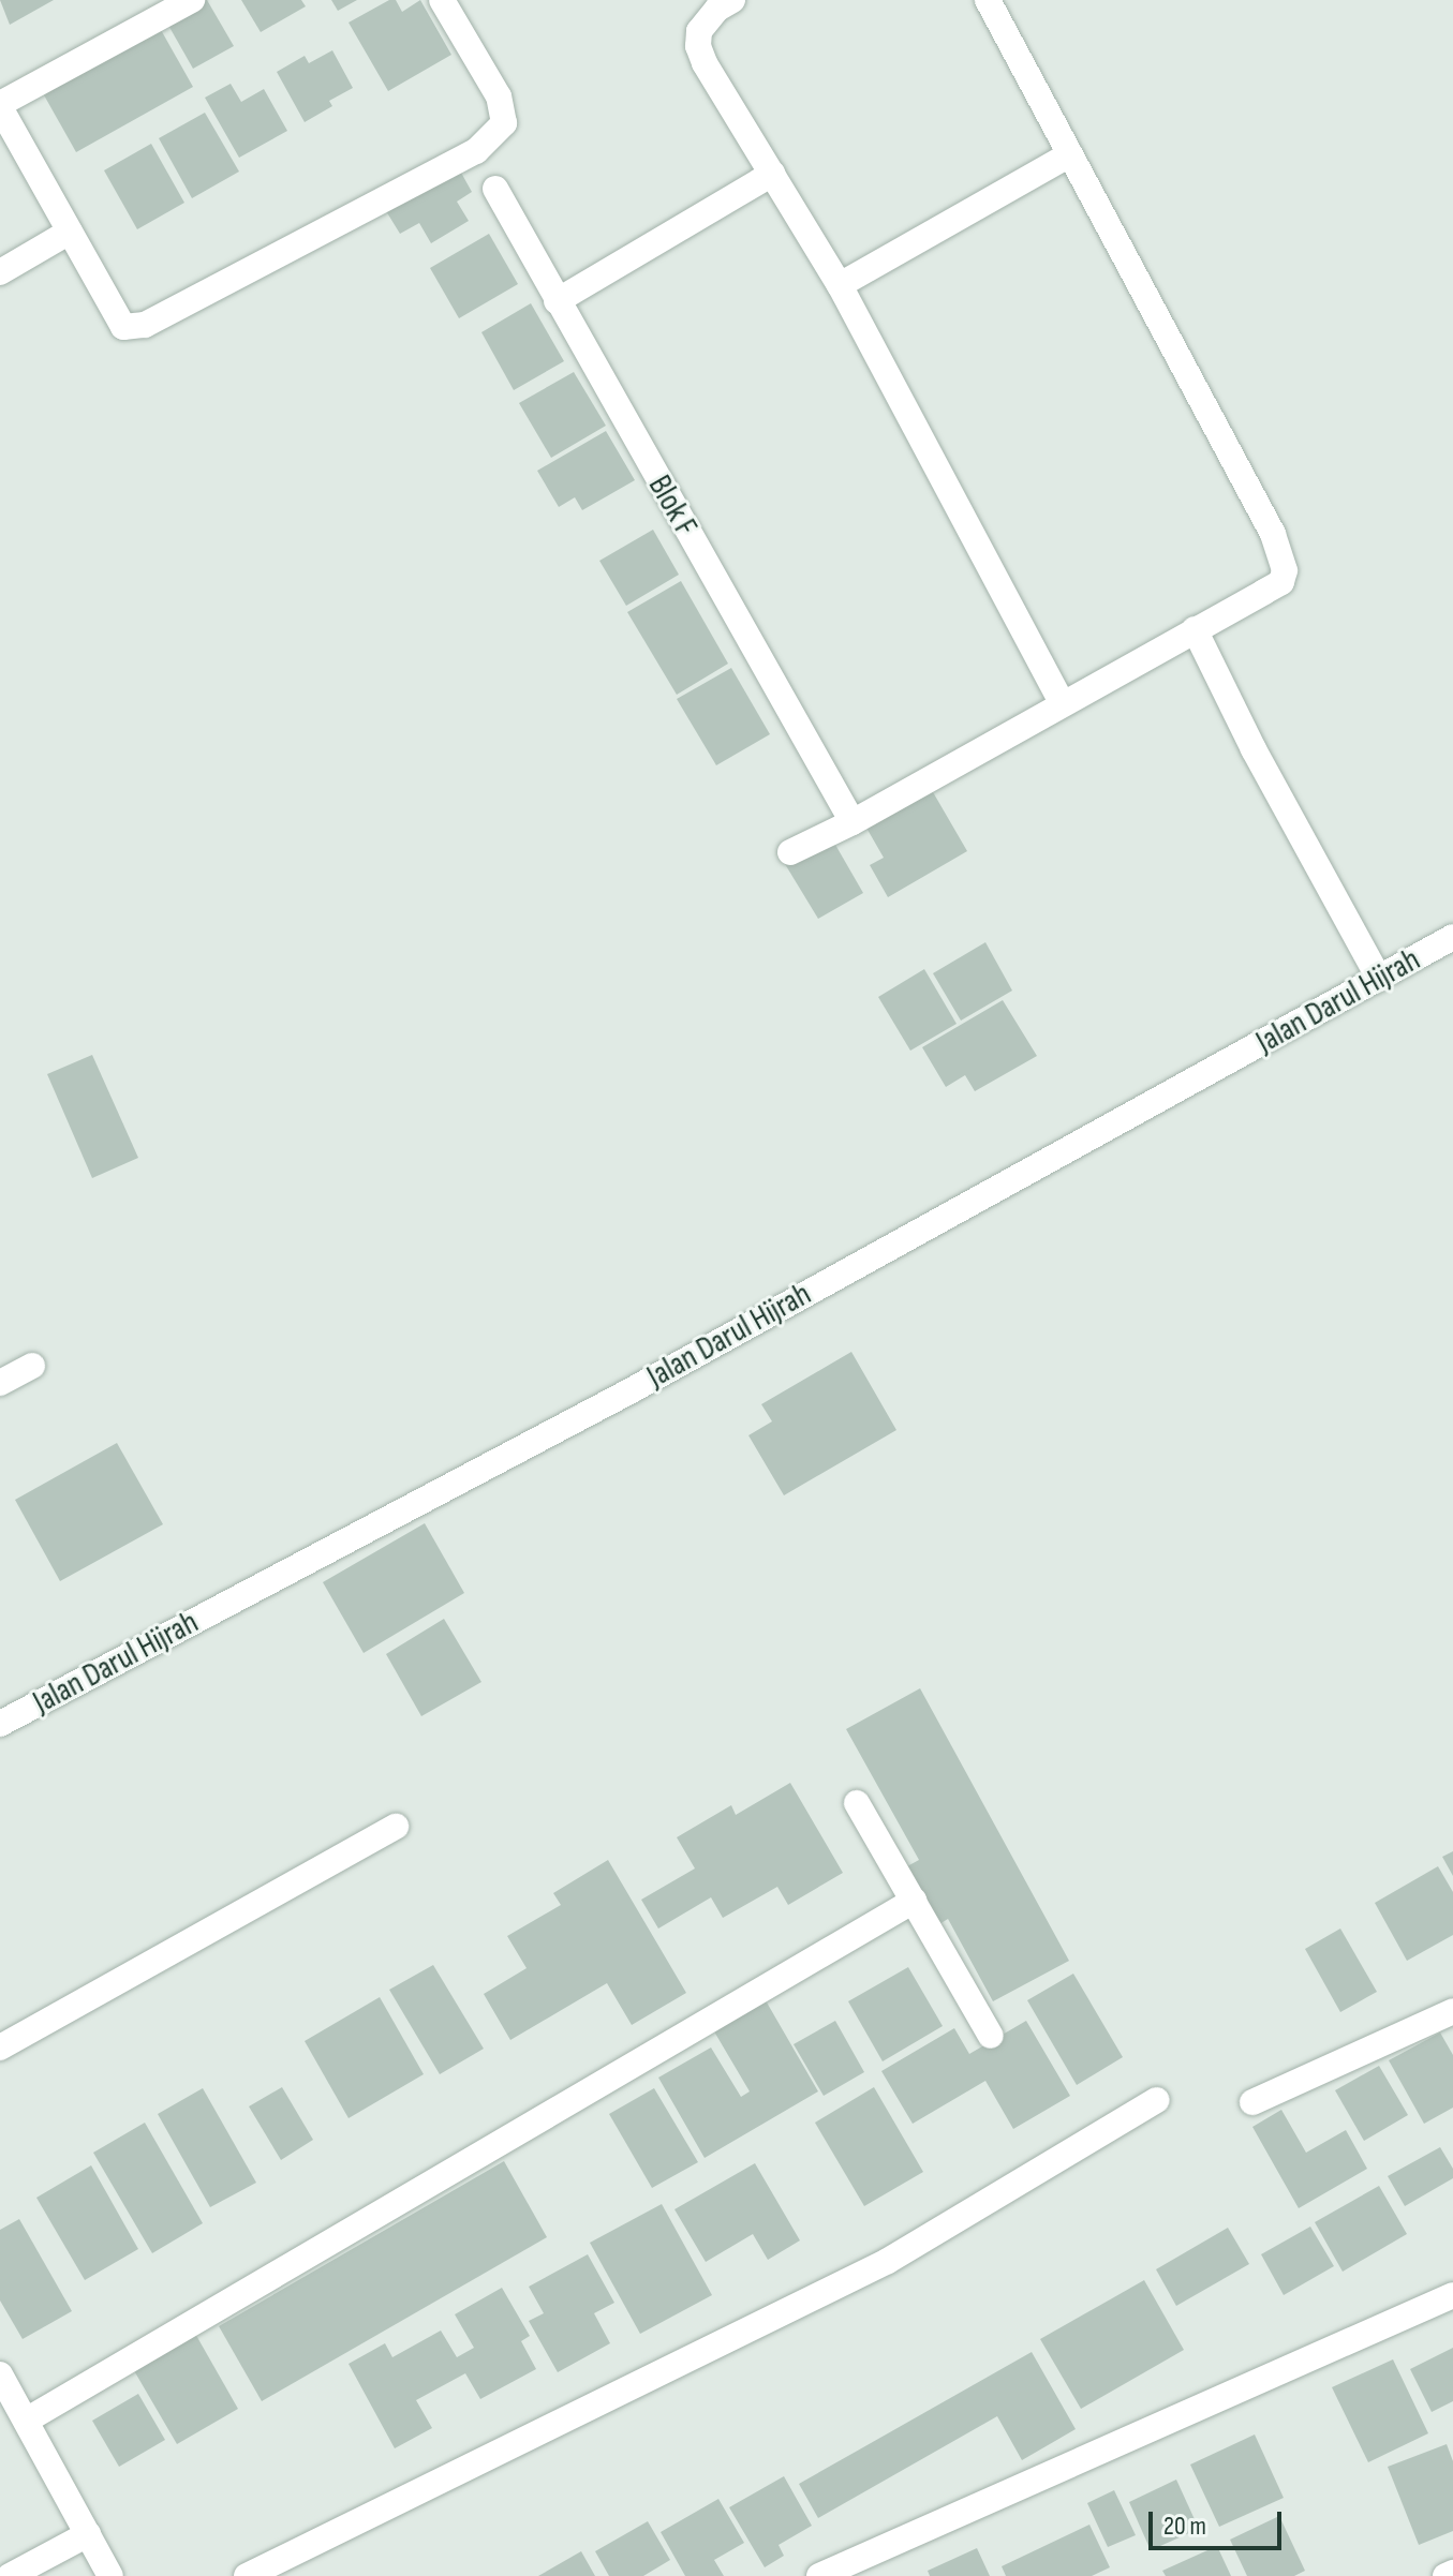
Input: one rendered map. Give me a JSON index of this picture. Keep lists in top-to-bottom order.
{
  "streets": {
    "street": ["Blok F", "Jalan Darul Hijrah"]
  },
  "scale_bar": "20 m"
}
